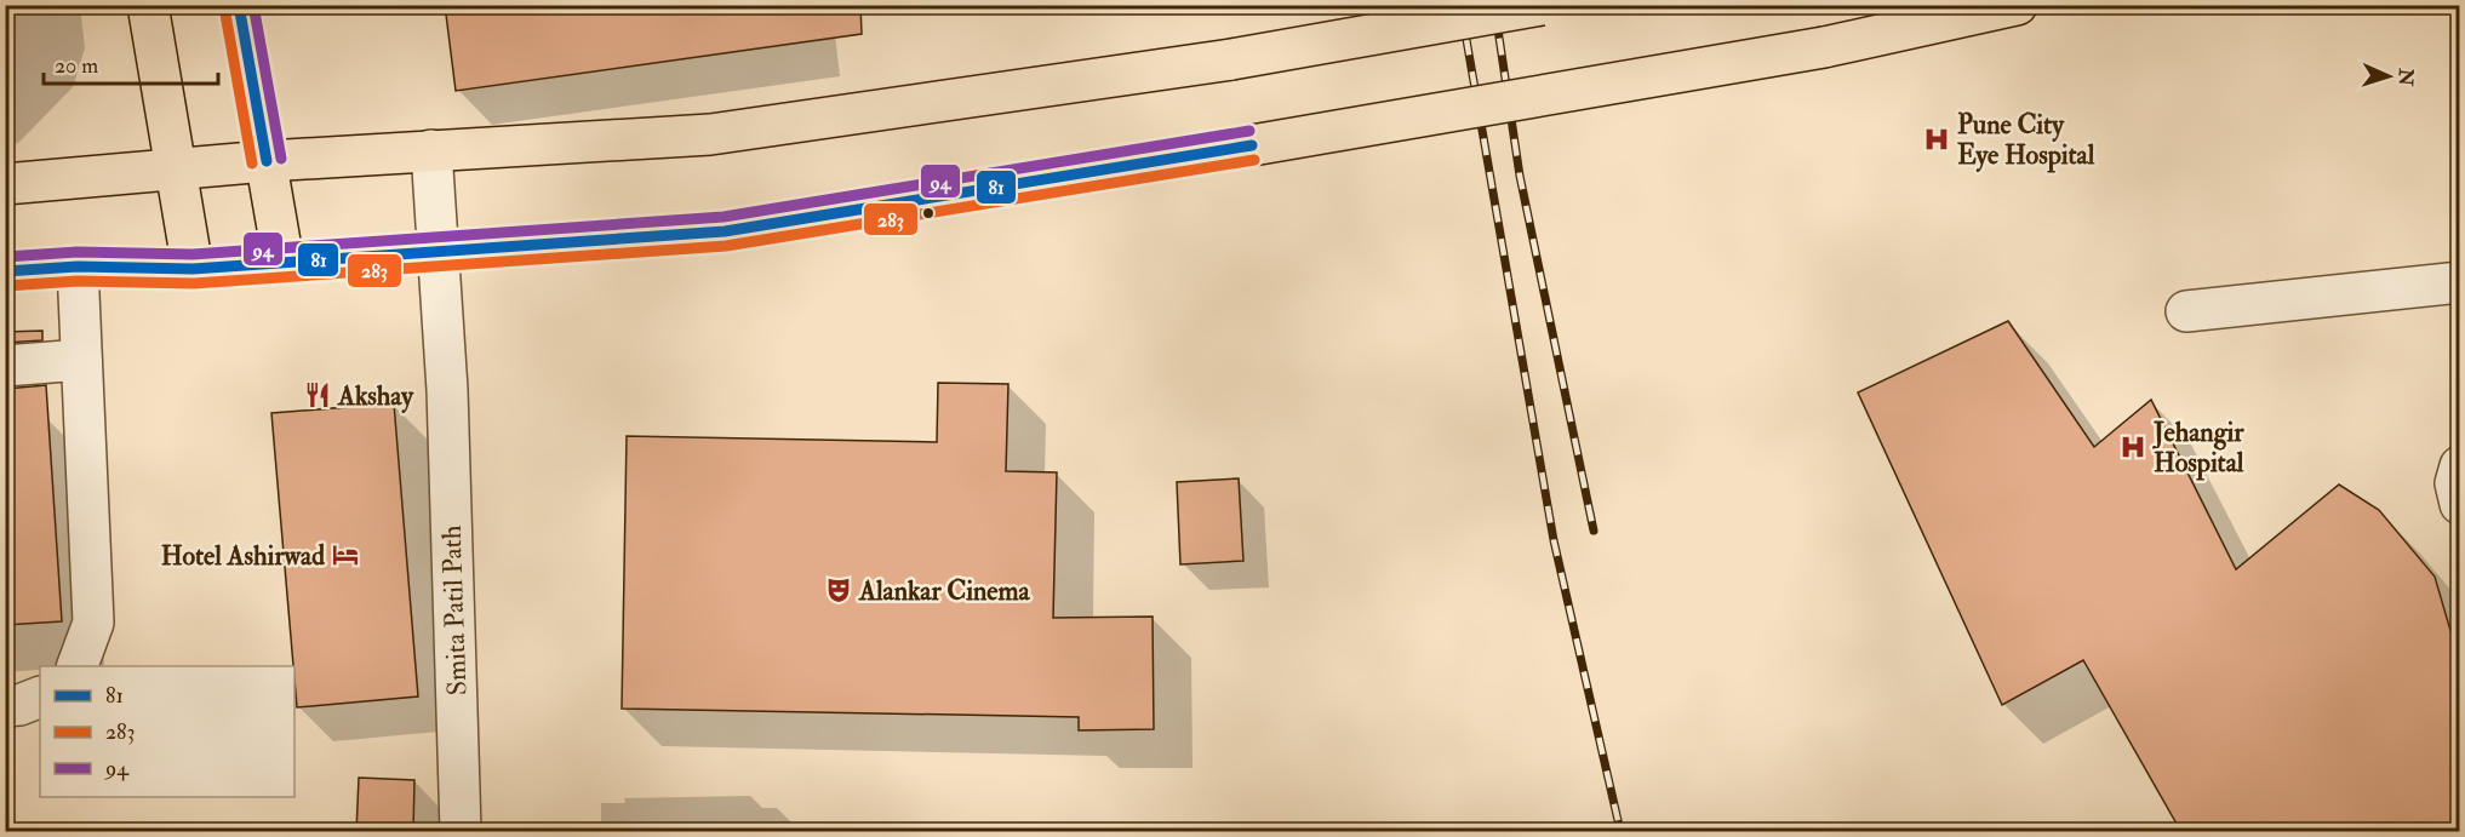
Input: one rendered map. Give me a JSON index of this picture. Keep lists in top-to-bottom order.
{
  "streets": {
    "street": ["Smita Patil Path"]
  },
  "places": {
    "hospital": ["Pune City Eye Hospital", "Jehangir Hospital"],
    "restaurant": ["Akshay"],
    "hotel": ["Hotel Ashirwad"],
    "theatre": ["Alankar Cinema"]
  },
  "lines": ["transit line 81", "transit line 94", "transit line 283"],
  "legend": ["81", "283", "94"],
  "scale_bar": "20 m",
  "north": "right"
}
